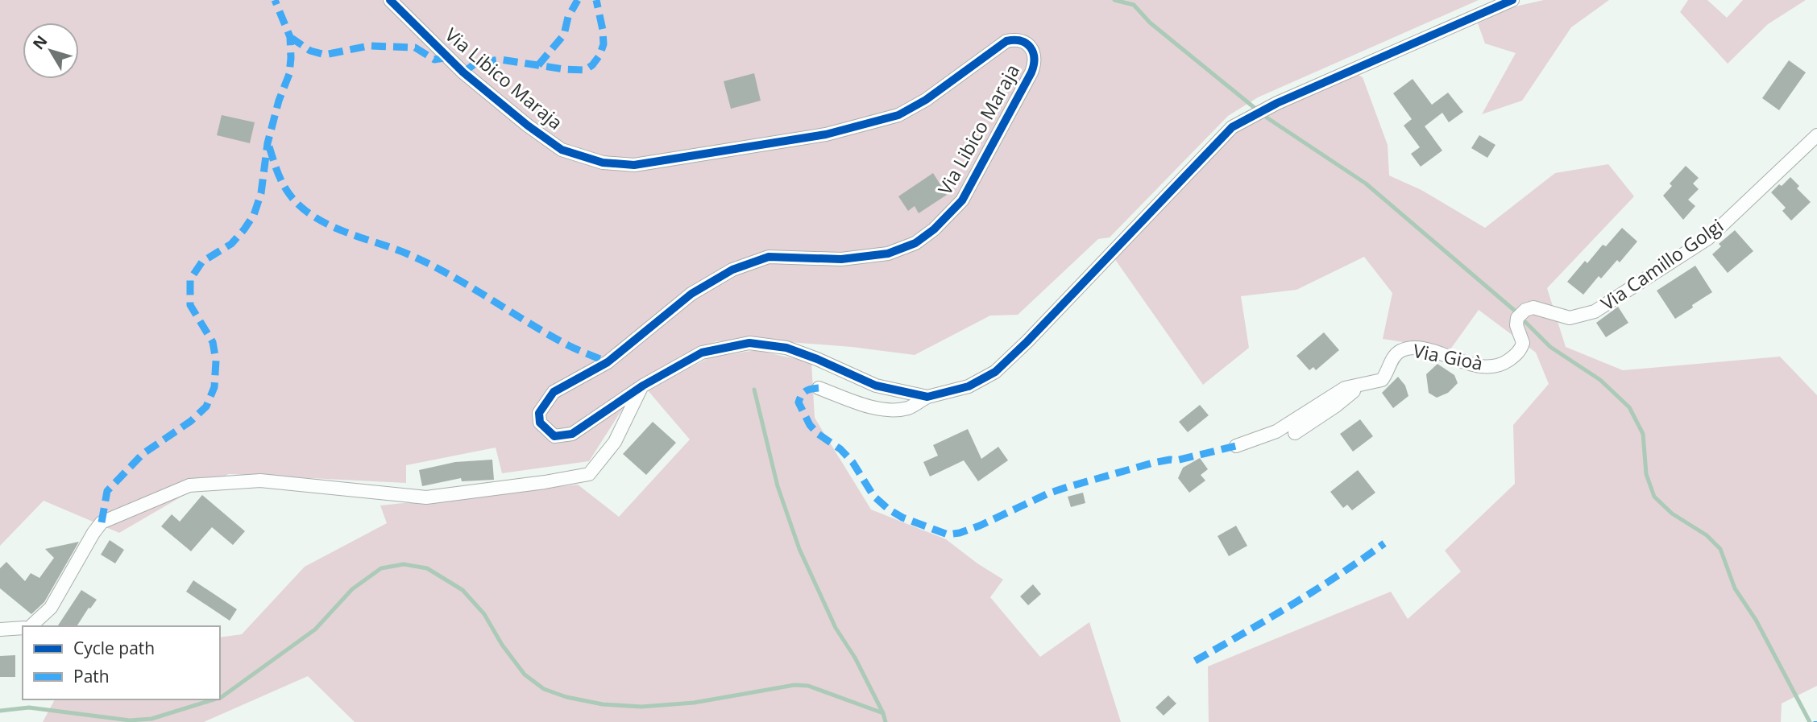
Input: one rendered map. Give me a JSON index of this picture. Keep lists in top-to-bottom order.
{
  "streets": {
    "street": ["Via Libico Maraja", "Via Camillo Golgi", "Via Gioà"]
  },
  "crossings": [
    ["Via Camillo Golgi", "Via Gioà"]
  ],
  "legend": ["Cycle path", "Path"],
  "north": "top left"
}
